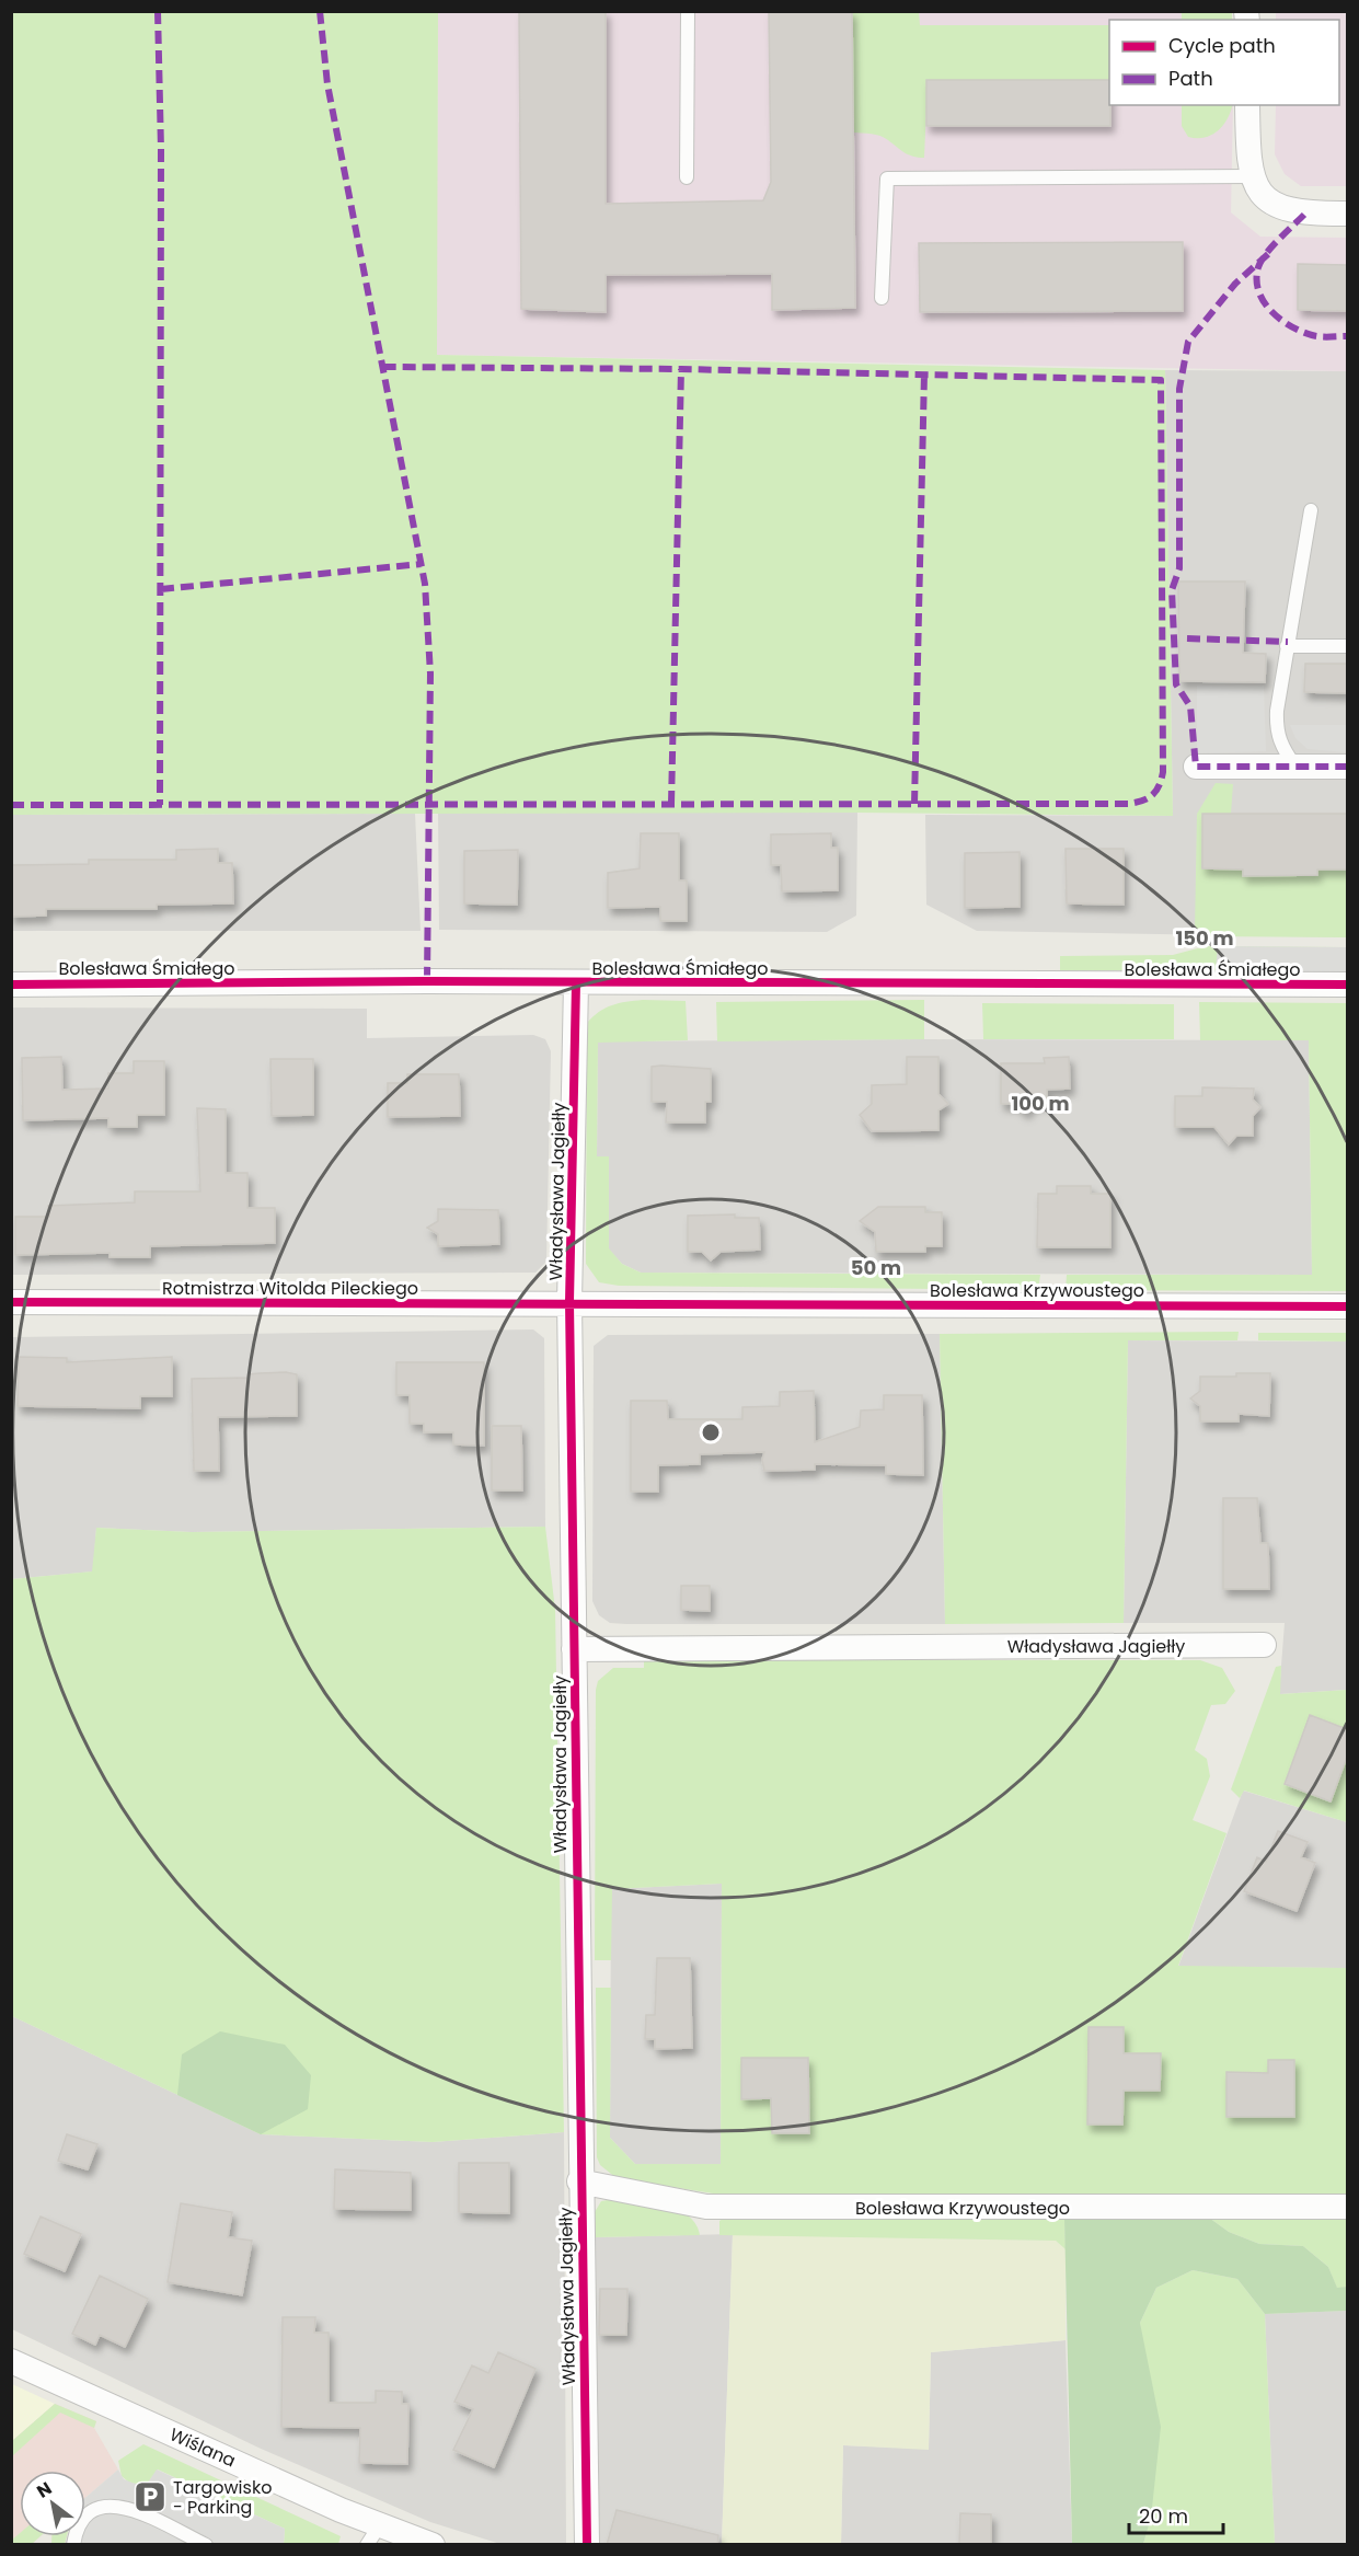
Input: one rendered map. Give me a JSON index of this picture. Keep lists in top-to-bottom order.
{
  "streets": {
    "street": [
      "Bolesława Śmiałego",
      "Władysława Jagiełły",
      "Rotmistrza Witolda Pileckiego",
      "Bolesława Krzywoustego",
      "Wiślana"
    ]
  },
  "crossings": [
    ["Bolesława Śmiałego", "Władysława Jagiełły"],
    ["Władysława Jagiełły", "Rotmistrza Witolda Pileckiego"],
    ["Władysława Jagiełły", "Bolesława Krzywoustego"],
    ["Rotmistrza Witolda Pileckiego", "Bolesława Krzywoustego"]
  ],
  "places": {
    "parking": ["Targowisko - Parking"]
  },
  "legend": ["Cycle path", "Path"],
  "scale_bar": "20 m",
  "north": "top left",
  "rings": ["150 m", "100 m", "50 m"]
}
